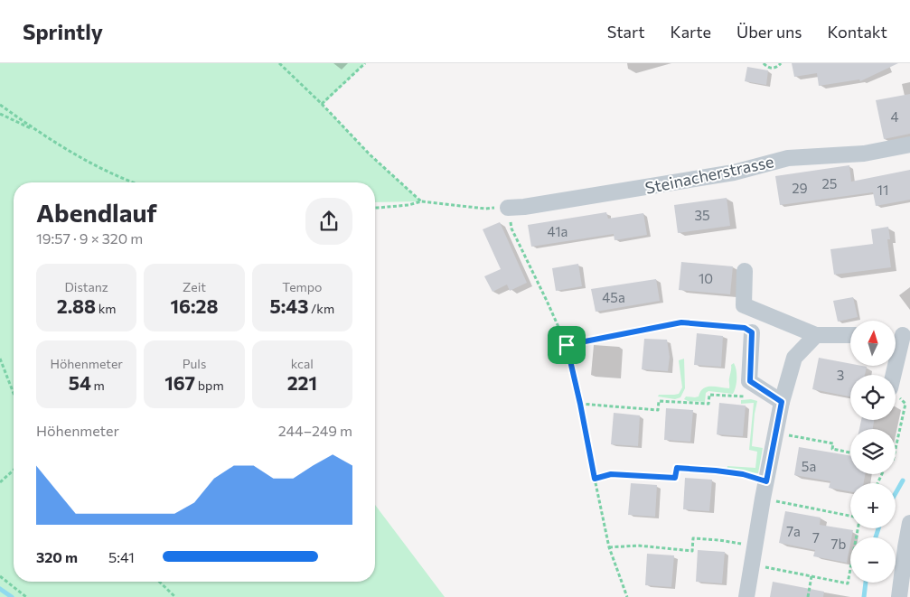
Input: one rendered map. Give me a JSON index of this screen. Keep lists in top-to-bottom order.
{
  "streets": {
    "street": ["Steinacherstrasse"]
  },
  "house_numbers": [
    "4",
    "25",
    "29",
    "11",
    "35",
    "41a",
    "10",
    "45a",
    "3",
    "5a",
    "7a",
    "7",
    "7b"
  ],
  "north": "top",
  "page": {
    "header": "Sprintly",
    "nav": [
      "Start",
      "Karte",
      "Über uns",
      "Kontakt"
    ],
    "heading": ["Abendlauf", "19:57 · 9 × 320 m"],
    "stats": [
      ["Distanz", "2.88 km"],
      ["Zeit", "16:28"],
      ["Tempo", "5:43 /km"],
      ["Höhenmeter", "54 m"],
      ["Puls", "167 bpm"],
      ["kcal", "221"]
    ],
    "map_buttons": ["+", "−"],
    "chart": ["Höhenmeter", "244–249 m"],
    "list": [
      {
        "name": "320 m",
        "note": "5:41"
      }
    ]
  }
}
